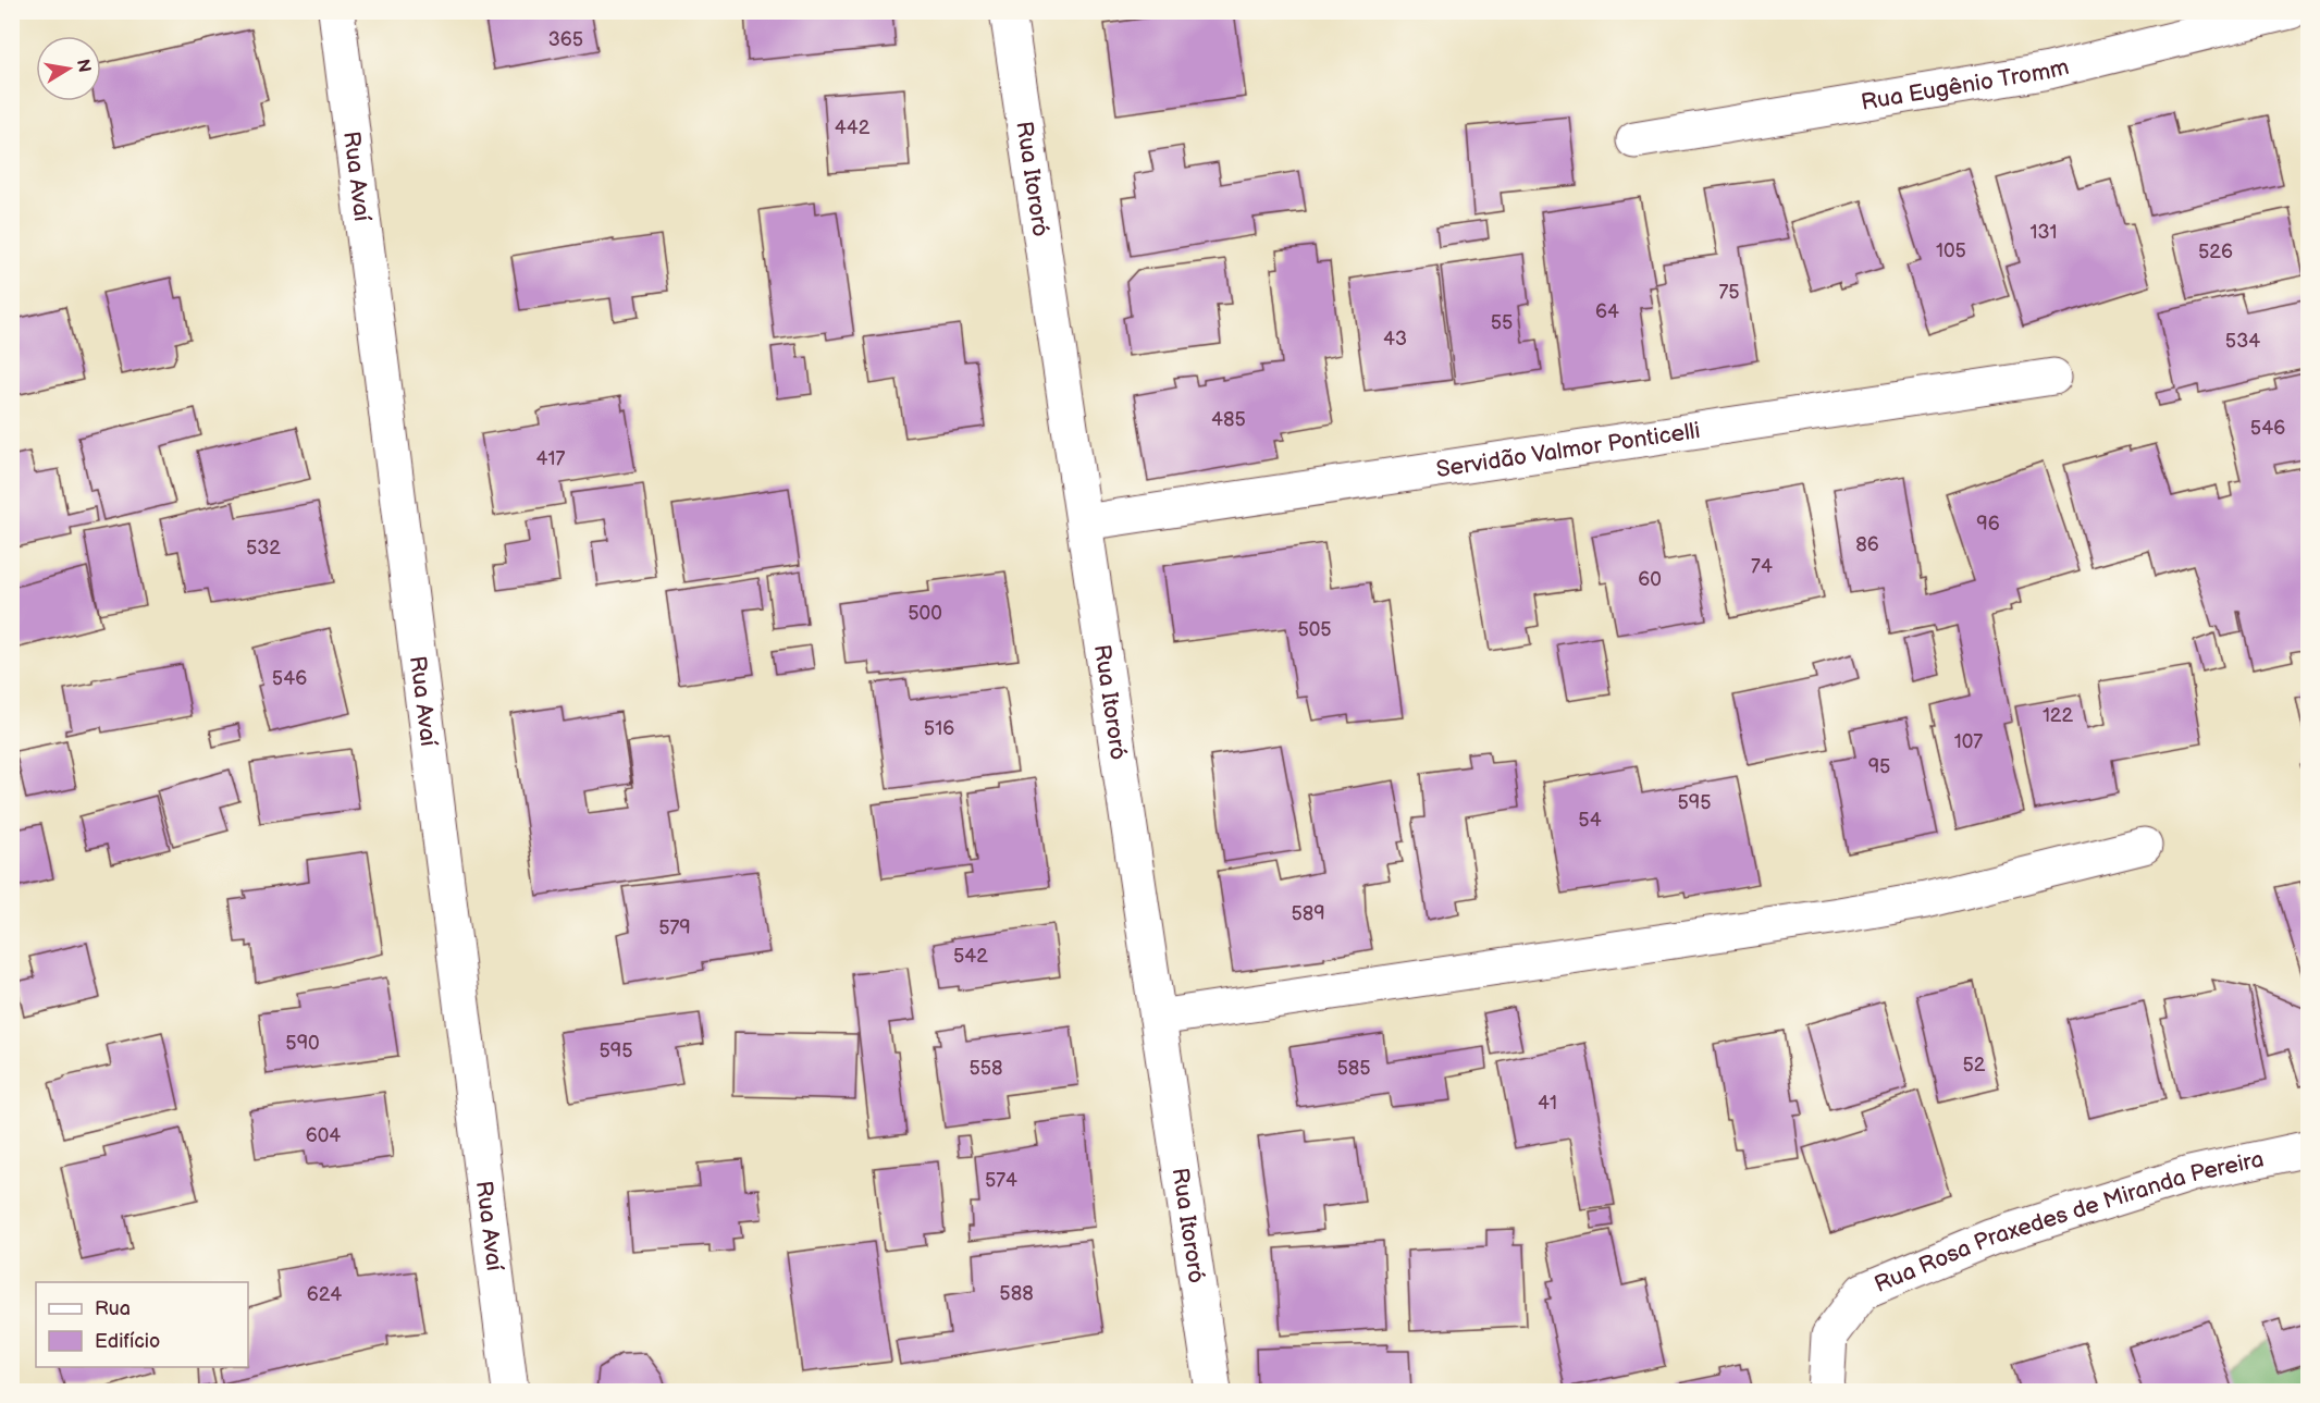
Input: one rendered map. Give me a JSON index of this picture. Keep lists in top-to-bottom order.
{
  "streets": {
    "street": [
      "Rua Eugênio Tromm",
      "Rua Avaí",
      "Rua Itororó",
      "Servidão Valmor Ponticelli",
      "Rua Rosa Praxedes de Miranda Pereira"
    ]
  },
  "crossings": [
    ["Rua Itororó", "Servidão Valmor Ponticelli"]
  ],
  "house_numbers": [
    "365",
    "442",
    "131",
    "105",
    "526",
    "75",
    "64",
    "55",
    "43",
    "534",
    "485",
    "546",
    "417",
    "96",
    "86",
    "532",
    "74",
    "60",
    "500",
    "505",
    "546",
    "122",
    "516",
    "107",
    "95",
    "595",
    "54",
    "589",
    "579",
    "542",
    "590",
    "595",
    "52",
    "558",
    "585",
    "41",
    "604",
    "574",
    "588",
    "624"
  ],
  "legend": ["Rua", "Edifício"],
  "north": "right"
}
